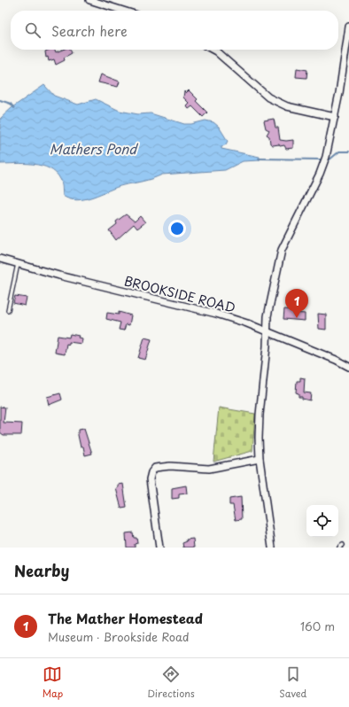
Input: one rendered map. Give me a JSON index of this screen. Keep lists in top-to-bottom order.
{
  "streets": {
    "street": ["BROOKSIDE ROAD"]
  },
  "water": ["Mathers Pond"],
  "page": {
    "search": "Search here",
    "pins": "1",
    "heading": "Nearby",
    "list": [
      {
        "mark": "1",
        "name": "The Mather Homestead",
        "note": "Museum · Brookside Road",
        "value": "160 m"
      }
    ],
    "nav": ["Map", "Directions", "Saved"]
  }
}
